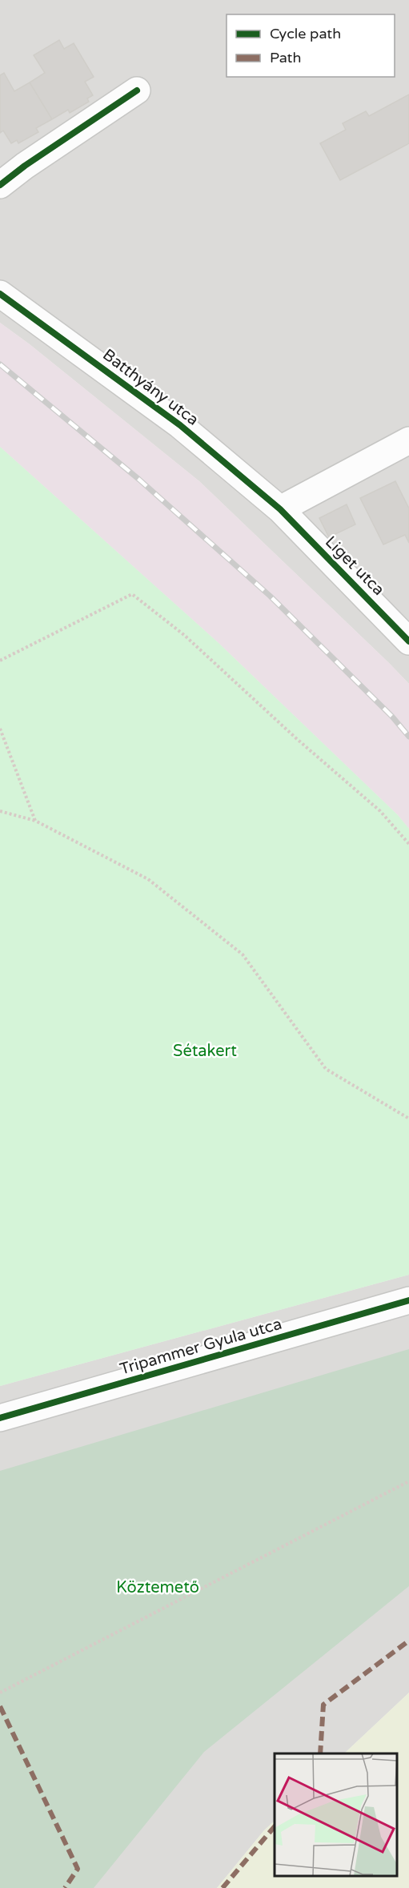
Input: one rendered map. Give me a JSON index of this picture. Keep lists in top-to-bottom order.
{
  "streets": {
    "street": ["Batthyány utca", "Liget utca", "Tripammer Gyula utca"]
  },
  "crossings": [
    ["Batthyány utca", "Liget utca"]
  ],
  "parks": ["Sétakert", "Köztemető"],
  "legend": ["Cycle path", "Path"]
}
